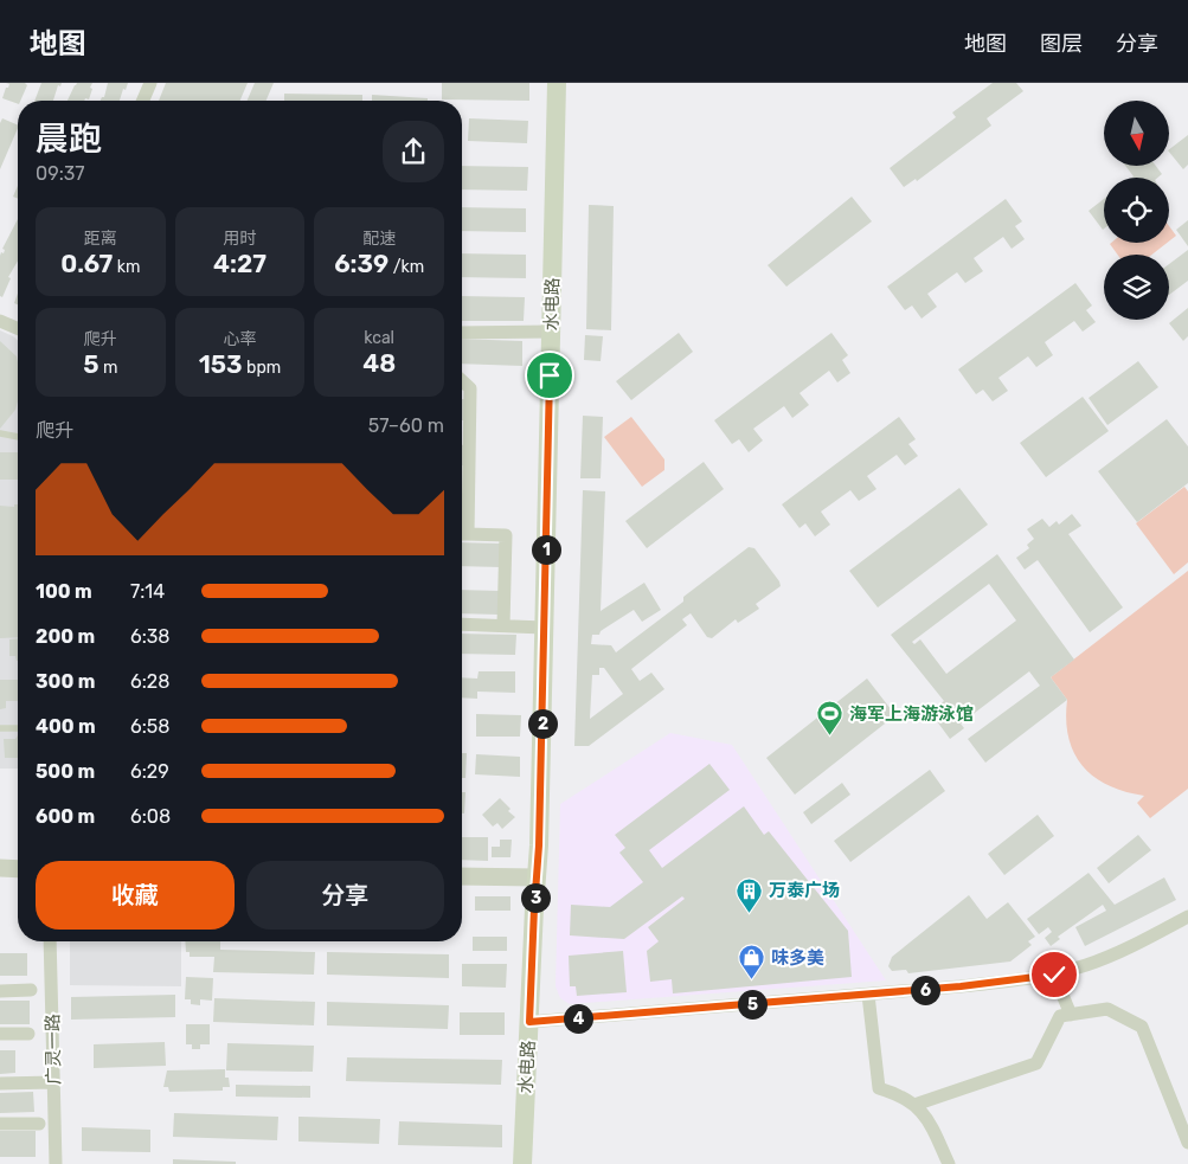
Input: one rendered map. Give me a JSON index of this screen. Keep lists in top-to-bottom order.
{
  "streets": {
    "main road": ["水电路"],
    "street": ["广灵一路"]
  },
  "places": {
    "sports": ["海军上海游泳馆"],
    "building": ["万泰广场"],
    "shop": ["味多美"]
  },
  "north": "bottom",
  "page": {
    "header": "地图",
    "nav": ["地图", "图层", "分享"],
    "heading": ["晨跑", "09:37"],
    "stats": [
      ["距离", "0.67 km"],
      ["用时", "4:27"],
      ["配速", "6:39 /km"],
      ["爬升", "5 m"],
      ["心率", "153 bpm"],
      ["kcal", "48"]
    ],
    "chart": ["爬升", "57–60 m"],
    "pins": [
      "1",
      "2",
      "3",
      "6",
      "5",
      "4"
    ],
    "list": [
      {
        "name": "100 m",
        "note": "7:14"
      },
      {
        "name": "200 m",
        "note": "6:38"
      },
      {
        "name": "300 m",
        "note": "6:28"
      },
      {
        "name": "400 m",
        "note": "6:58"
      },
      {
        "name": "500 m",
        "note": "6:29"
      },
      {
        "name": "600 m",
        "note": "6:08"
      }
    ],
    "buttons": ["收藏", "分享"]
  }
}
